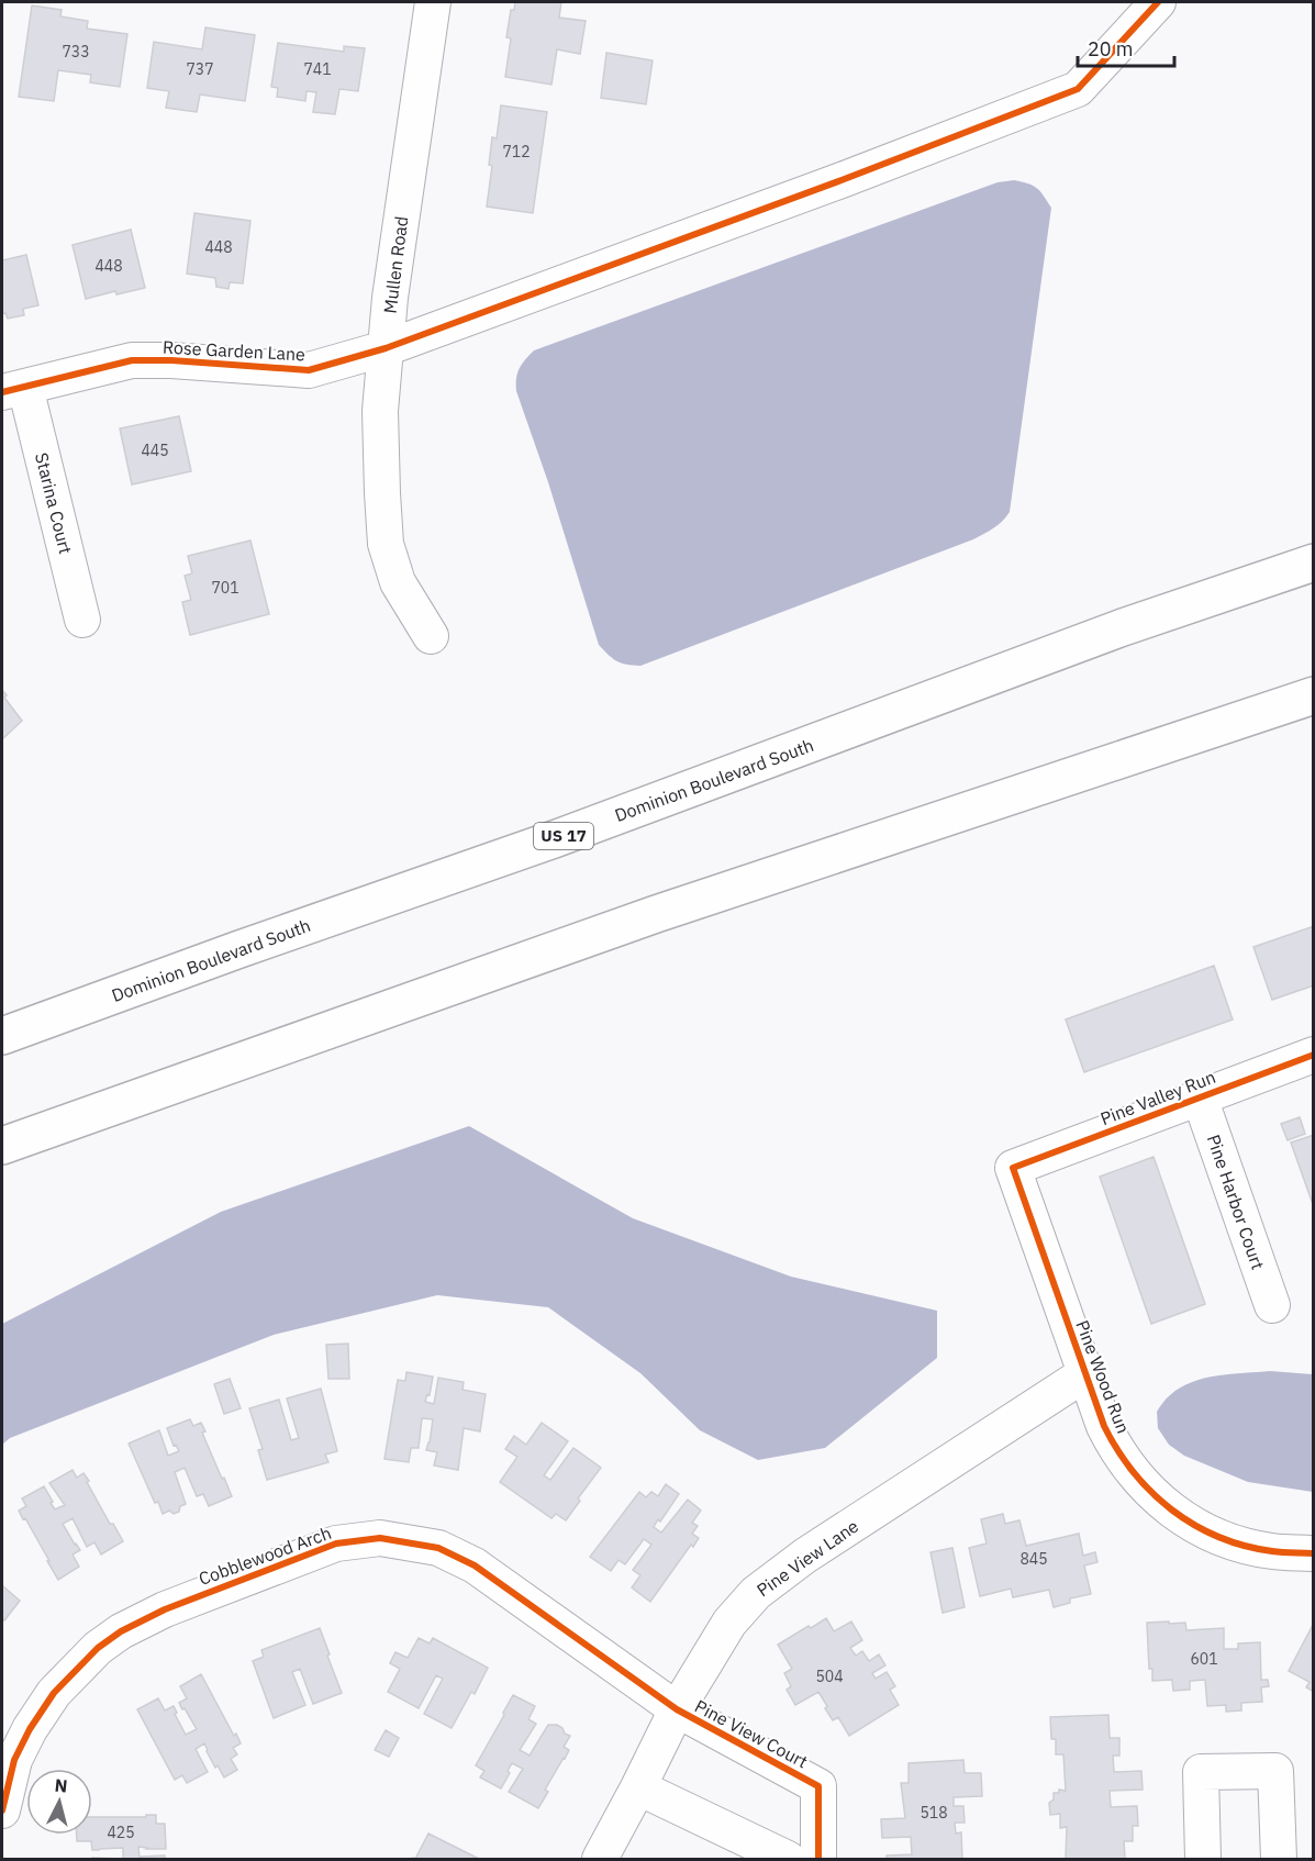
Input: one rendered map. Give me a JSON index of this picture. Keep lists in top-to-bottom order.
{
  "streets": {
    "highway": ["Dominion Boulevard South", "US 17"],
    "street": [
      "Mullen Road",
      "Rose Garden Lane",
      "Starina Court",
      "Pine Valley Run",
      "Pine Harbor Court",
      "Pine Wood Run",
      "Cobblewood Arch",
      "Pine View Lane",
      "Pine View Court"
    ]
  },
  "crossings": [
    ["Mullen Road", "Rose Garden Lane"],
    ["Rose Garden Lane", "Starina Court"],
    ["Pine Valley Run", "Pine Harbor Court"],
    ["Pine Valley Run", "Pine Wood Run"],
    ["Pine Wood Run", "Pine View Lane"],
    ["Cobblewood Arch", "Pine View Lane"],
    ["Cobblewood Arch", "Pine View Court"],
    ["Pine View Lane", "Pine View Court"]
  ],
  "house_numbers": [
    "733",
    "737",
    "741",
    "712",
    "448",
    "448",
    "445",
    "701",
    "845",
    "601",
    "504",
    "518",
    "425"
  ],
  "scale_bar": "20 m",
  "north": "top"
}
